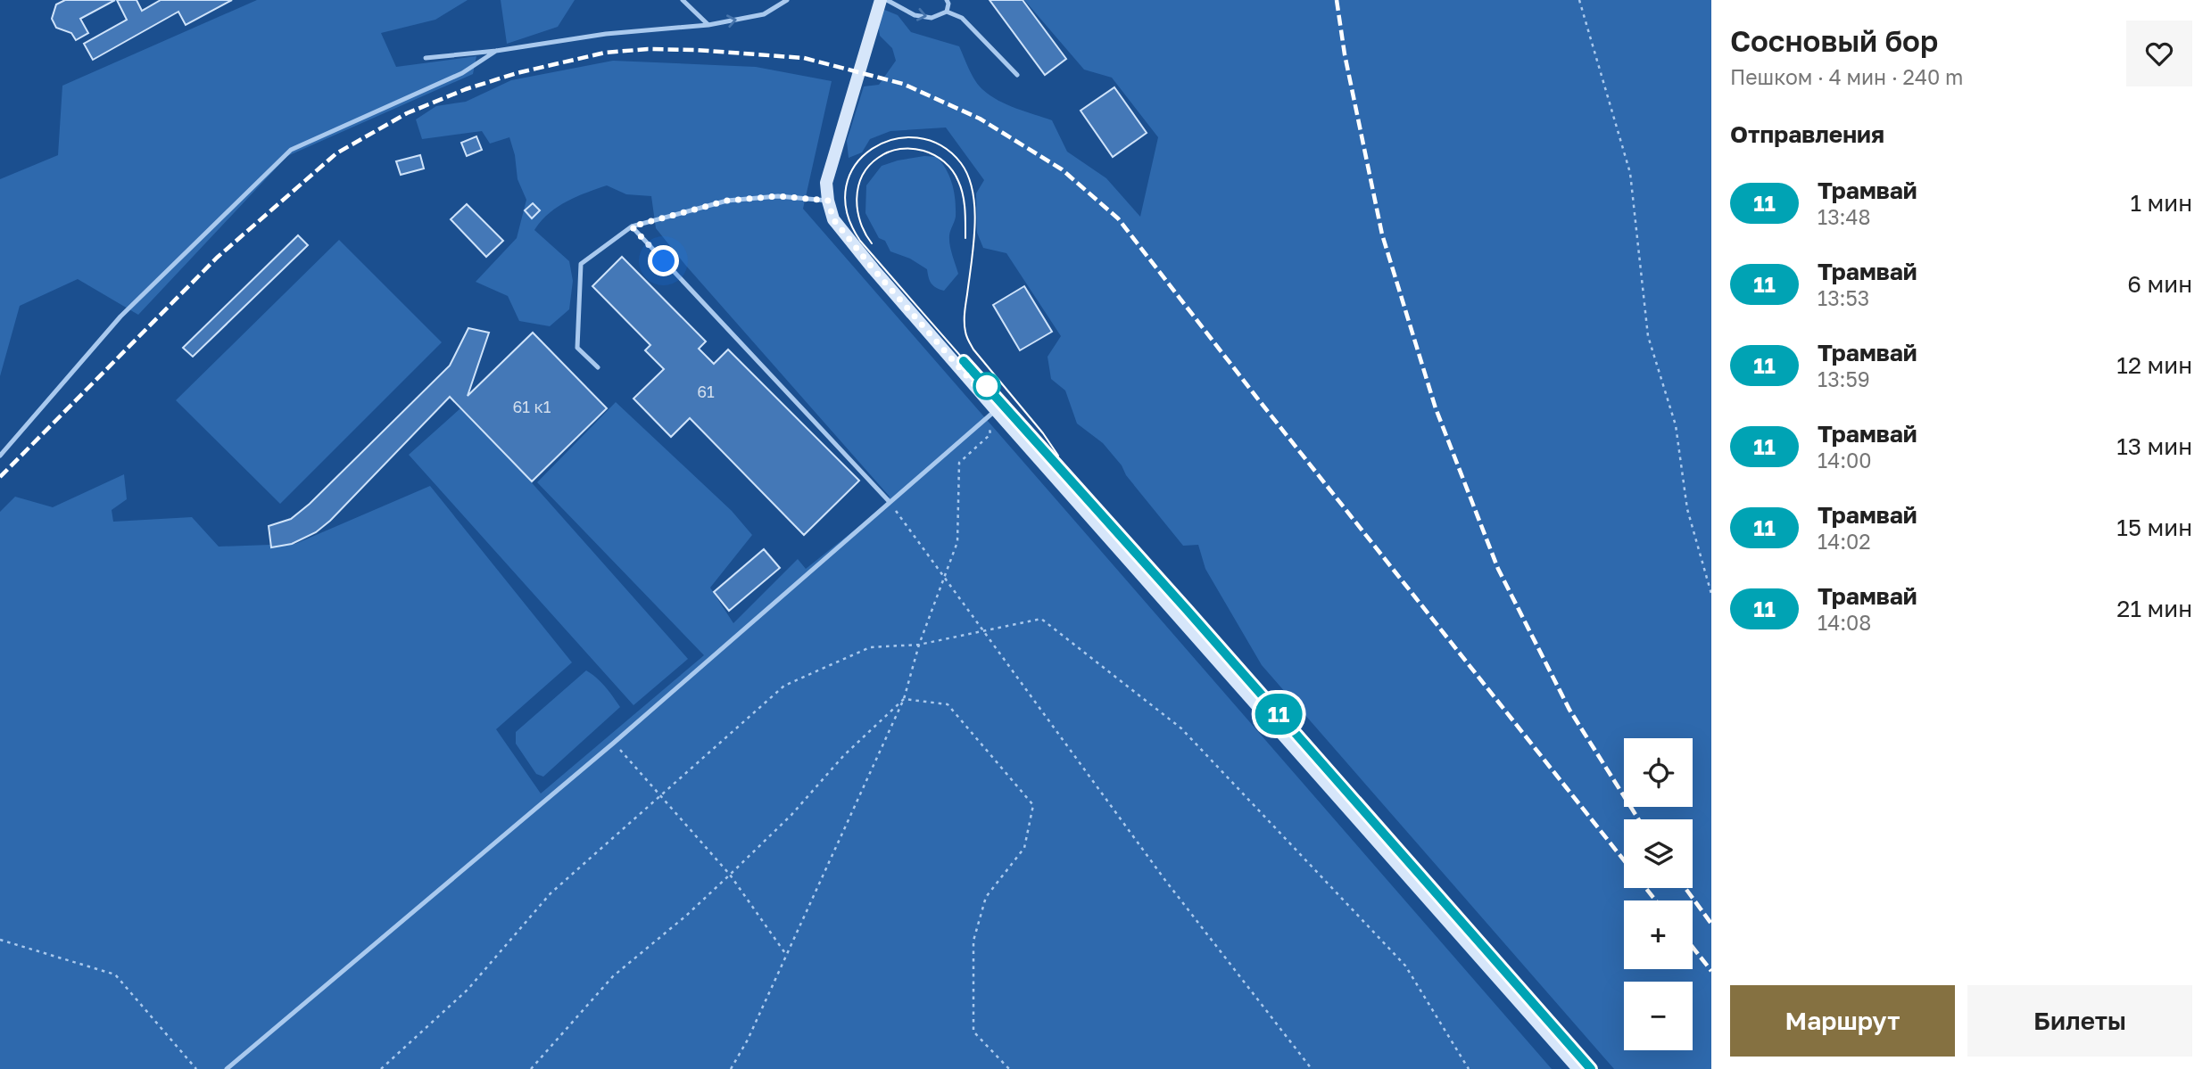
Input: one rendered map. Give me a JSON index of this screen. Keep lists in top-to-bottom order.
{
  "lines": ["tram line 11"],
  "house_numbers": ["61", "61 к1"],
  "page": {
    "on_map": "11",
    "heading": [
      ["Сосновый бор", "Пешком · 4 мин · 240 m"],
      "Отправления"
    ],
    "list": [
      {
        "mark": "11",
        "name": "Трамвай",
        "note": "13:48",
        "value": "1 мин"
      },
      {
        "mark": "11",
        "name": "Трамвай",
        "note": "13:53",
        "value": "6 мин"
      },
      {
        "mark": "11",
        "name": "Трамвай",
        "note": "13:59",
        "value": "12 мин"
      },
      {
        "mark": "11",
        "name": "Трамвай",
        "note": "14:00",
        "value": "13 мин"
      },
      {
        "mark": "11",
        "name": "Трамвай",
        "note": "14:02",
        "value": "15 мин"
      },
      {
        "mark": "11",
        "name": "Трамвай",
        "note": "14:08",
        "value": "21 мин"
      }
    ],
    "map_buttons": ["+", "−"],
    "buttons": ["Маршрут", "Билеты"]
  }
}
